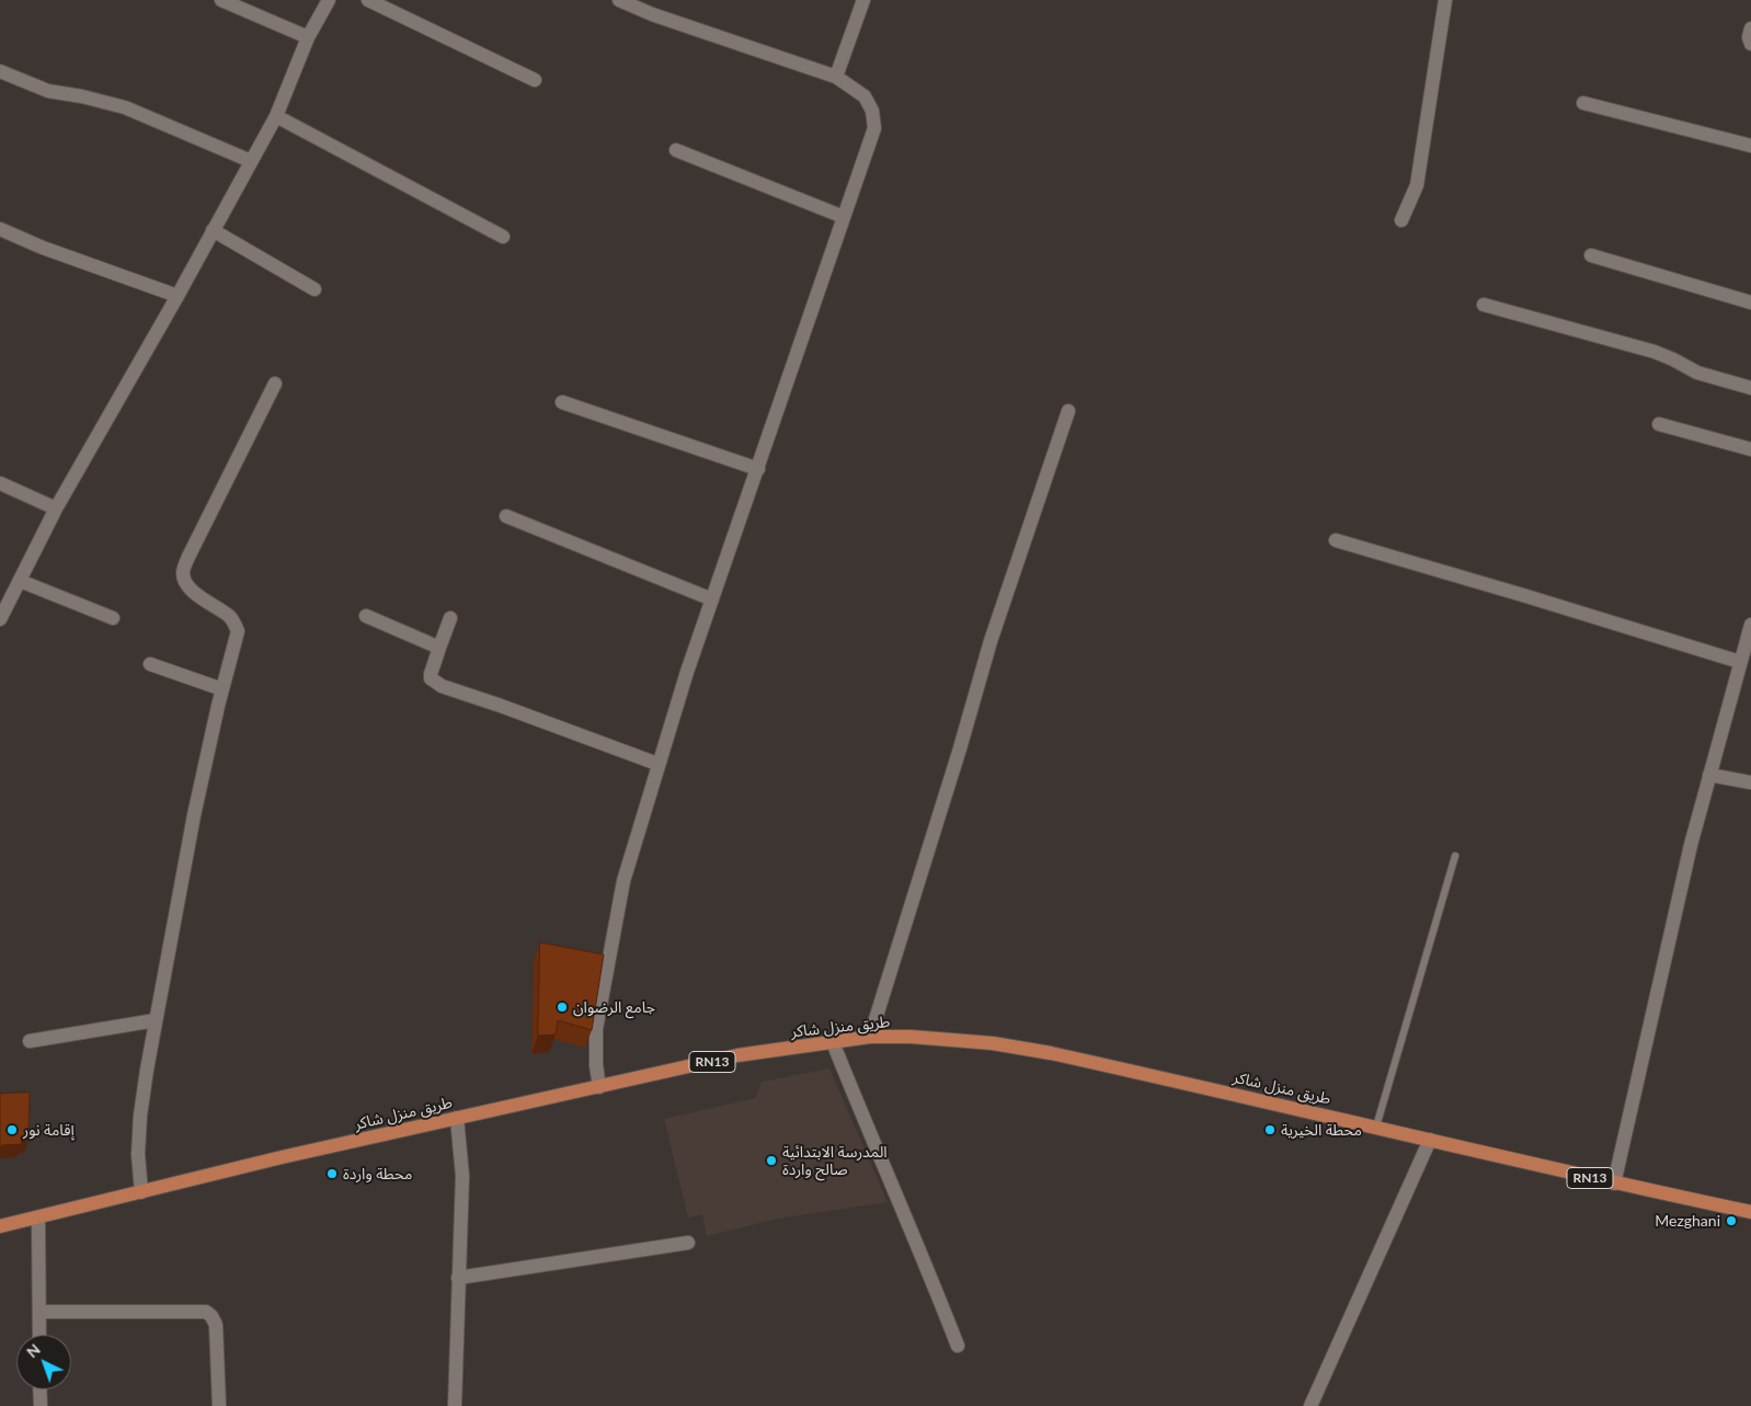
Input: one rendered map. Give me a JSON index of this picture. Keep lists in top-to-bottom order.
{
  "streets": {
    "main road": ["طريق منزل شاكر", "RN13"]
  },
  "places": [
    "جامع الرضوان",
    "إقامة نور",
    "محطة الخيرية",
    "المدرسة الابتدائية صالح واردة",
    "محطة واردة",
    "Mezghani"
  ],
  "north": "top left"
}
